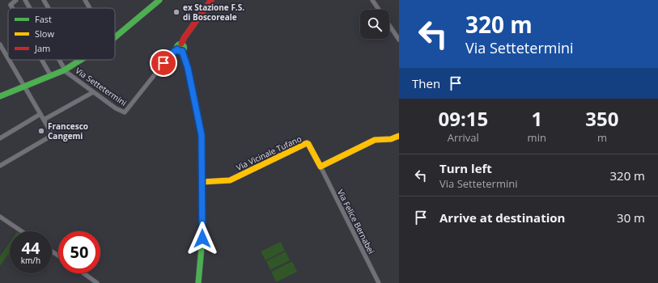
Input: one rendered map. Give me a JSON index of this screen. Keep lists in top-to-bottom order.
{
  "streets": {
    "street": ["Via Settetermini", "Via Vicinale Tufano", "Via Felice Bernabei"]
  },
  "crossings": [
    ["Via Vicinale Tufano", "Via Felice Bernabei"]
  ],
  "places": ["ex Stazione F.S. di Boscoreale", "Francesco Cangemi"],
  "legend": ["Fast", "Slow", "Jam"],
  "page": {
    "turn": ["320 m", "Via Settetermini"],
    "then": "Then",
    "eta": [
      "09:15",
      "Arrival",
      "1",
      "min",
      "350",
      "m"
    ],
    "list": [
      {
        "name": "Turn left",
        "note": "Via Settetermini",
        "value": "320 m"
      },
      {
        "name": "Arrive at destination",
        "value": "30 m"
      }
    ],
    "speed": "44 km/h",
    "limit": "50"
  }
}
